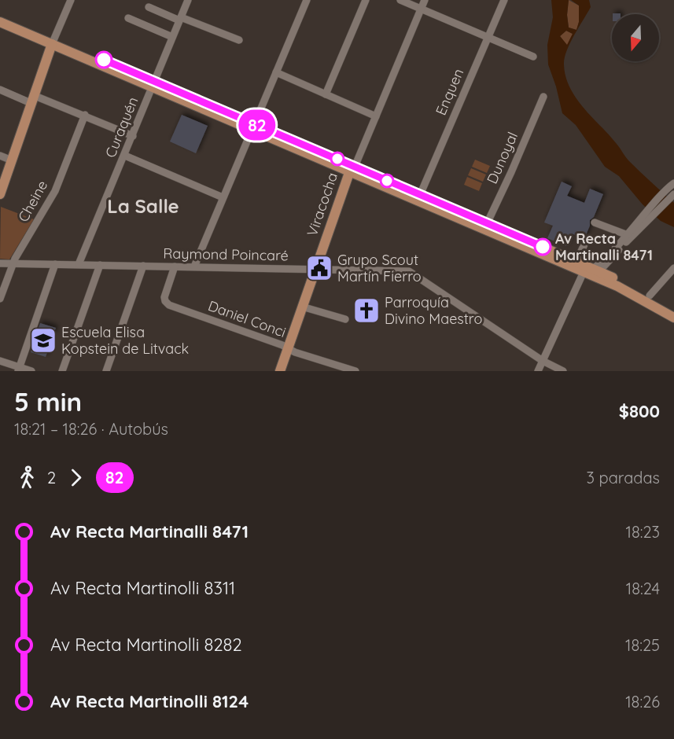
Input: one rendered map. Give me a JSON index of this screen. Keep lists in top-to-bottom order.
{
  "streets": {
    "main road": ["Viracocha"],
    "street": [
      "Enquen",
      "Curaquén",
      "Dunoyal",
      "Cheine",
      "Raymond Poincaré",
      "Daniel Conci"
    ]
  },
  "crossings": [
    ["Curaquén", "Raymond Poincaré"],
    ["Cheine", "Raymond Poincaré"],
    ["Viracocha", "Raymond Poincaré"],
    ["Viracocha", "Daniel Conci"],
    ["Raymond Poincaré", "Daniel Conci"]
  ],
  "districts": ["La Salle"],
  "places": {
    "other": ["Av Recta Martinalli 8471"],
    "public building": ["Grupo Scout Martín Fierro"],
    "church": ["Parroquía Divino Maestro"],
    "school or university": ["Escuela Elisa Kopstein de Litvack"]
  },
  "lines": ["bus line 82"],
  "north": "bottom",
  "page": {
    "on_map": "82",
    "heading": ["5 min", "18:21 – 18:26 · Autobús", "$800"],
    "legs": ["2", "82", "3 paradas"],
    "list": [
      {
        "name": "Av Recta Martinalli 8471",
        "value": "18:23"
      },
      {
        "name": "Av Recta Martinolli 8311",
        "value": "18:24"
      },
      {
        "name": "Av Recta Martinolli 8282",
        "value": "18:25"
      },
      {
        "name": "Av Recta Martinolli 8124",
        "value": "18:26"
      }
    ]
  }
}
